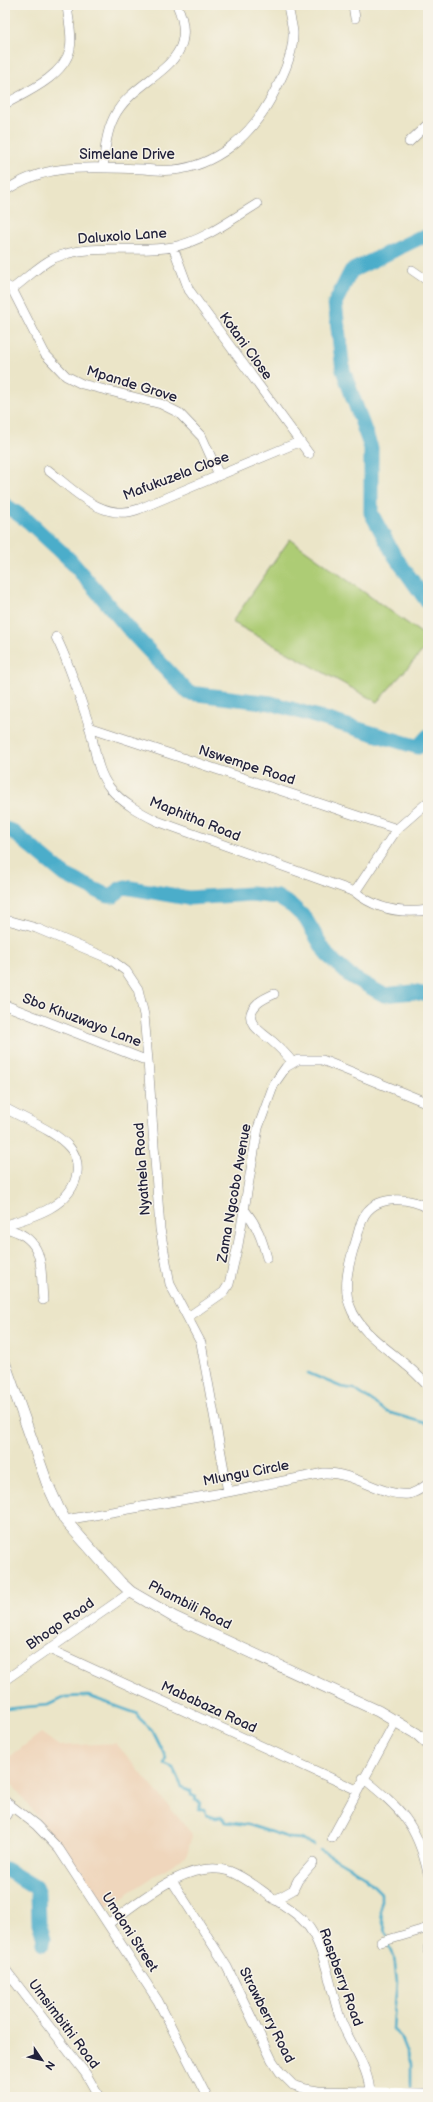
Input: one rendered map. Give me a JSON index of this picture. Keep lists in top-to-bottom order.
{
  "streets": {
    "street": [
      "Simelane Drive",
      "Daluxolo Lane",
      "Kotani Close",
      "Mpande Grove",
      "Mafukuzela Close",
      "Nswempe Road",
      "Maphitha Road",
      "Sbo Khuzwayo Lane",
      "Nyathela Road",
      "Zama Ngcobo Avenue",
      "Mlungu Circle",
      "Phambili Road",
      "Bhoqo Road",
      "Mababaza Road",
      "Umdoni Street",
      "Raspberry Road",
      "Strawberry Road",
      "Umsimbithi Road"
    ]
  },
  "crossings": [
    ["Daluxolo Lane", "Kotani Close"],
    ["Daluxolo Lane", "Mpande Grove"],
    ["Kotani Close", "Mafukuzela Close"],
    ["Mpande Grove", "Mafukuzela Close"],
    ["Nswempe Road", "Maphitha Road"],
    ["Sbo Khuzwayo Lane", "Nyathela Road"],
    ["Nyathela Road", "Zama Ngcobo Avenue"],
    ["Nyathela Road", "Mlungu Circle"],
    ["Mlungu Circle", "Phambili Road"],
    ["Phambili Road", "Bhoqo Road"],
    ["Bhoqo Road", "Mababaza Road"],
    ["Umdoni Street", "Raspberry Road"],
    ["Raspberry Road", "Strawberry Road"]
  ],
  "north": "bottom right"
}
